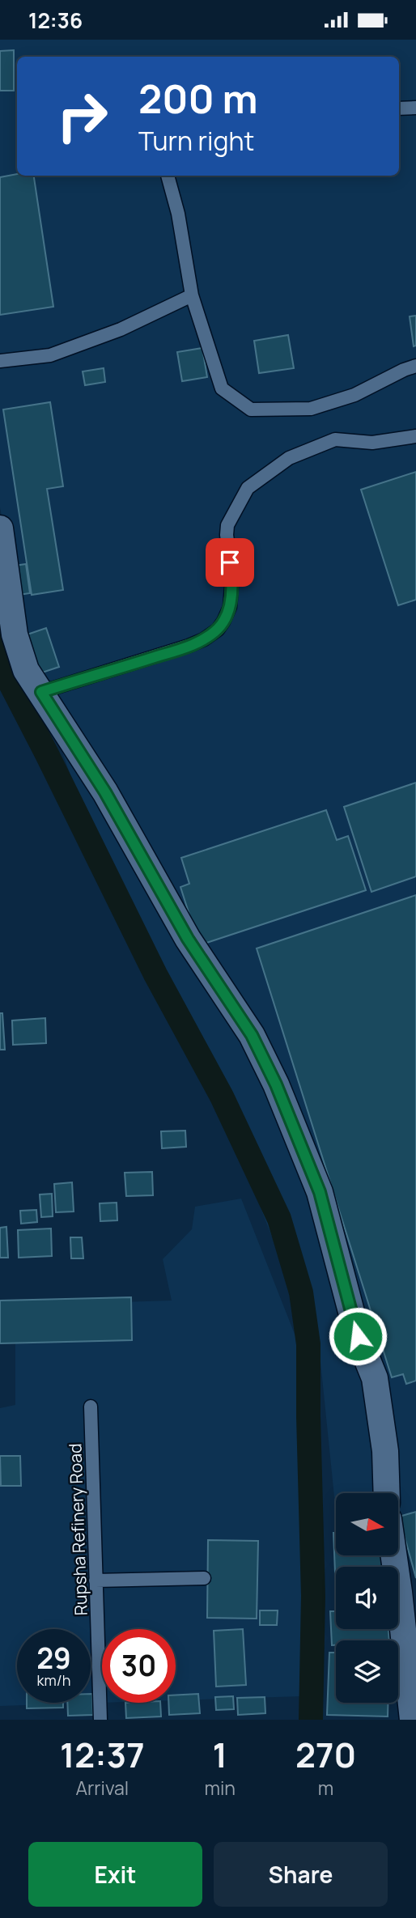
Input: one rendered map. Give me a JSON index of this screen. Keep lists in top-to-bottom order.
{
  "streets": {
    "lane": ["Rupsha Refinery Road"]
  },
  "north": "right",
  "page": {
    "status": "12:36",
    "turn": ["200 m", "Turn right"],
    "speed": "29 km/h",
    "limit": "30",
    "eta": [
      "12:37",
      "Arrival",
      "1",
      "min",
      "270",
      "m"
    ],
    "buttons": ["Exit", "Share"]
  }
}
